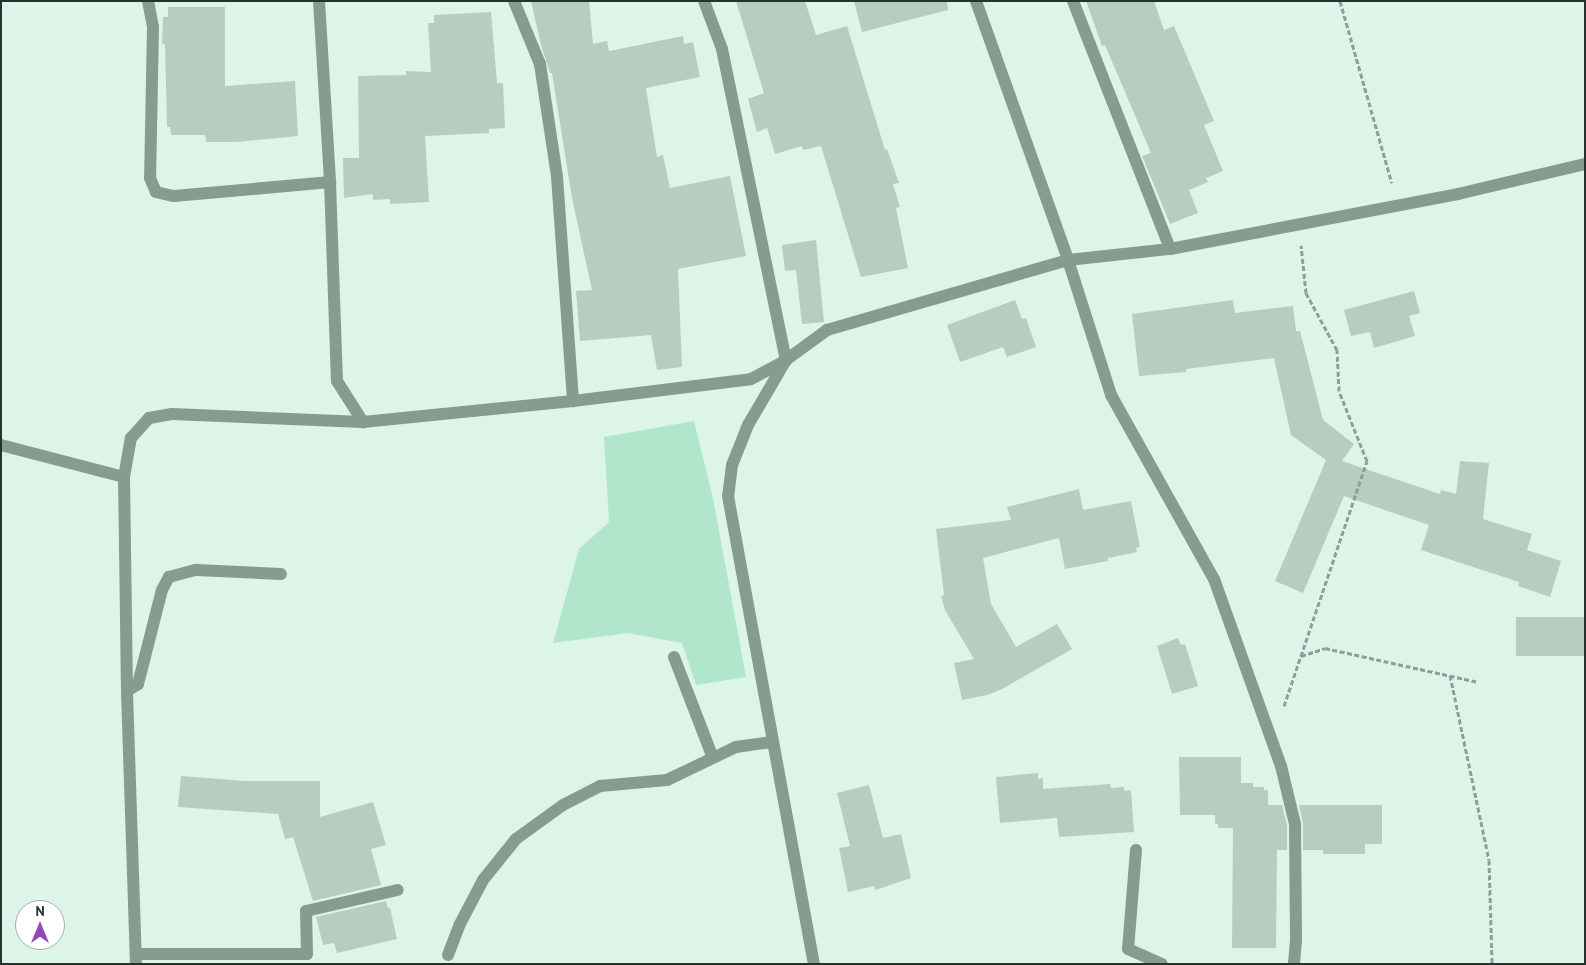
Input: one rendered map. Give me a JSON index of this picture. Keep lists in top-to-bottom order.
{
  "north": "top"
}
